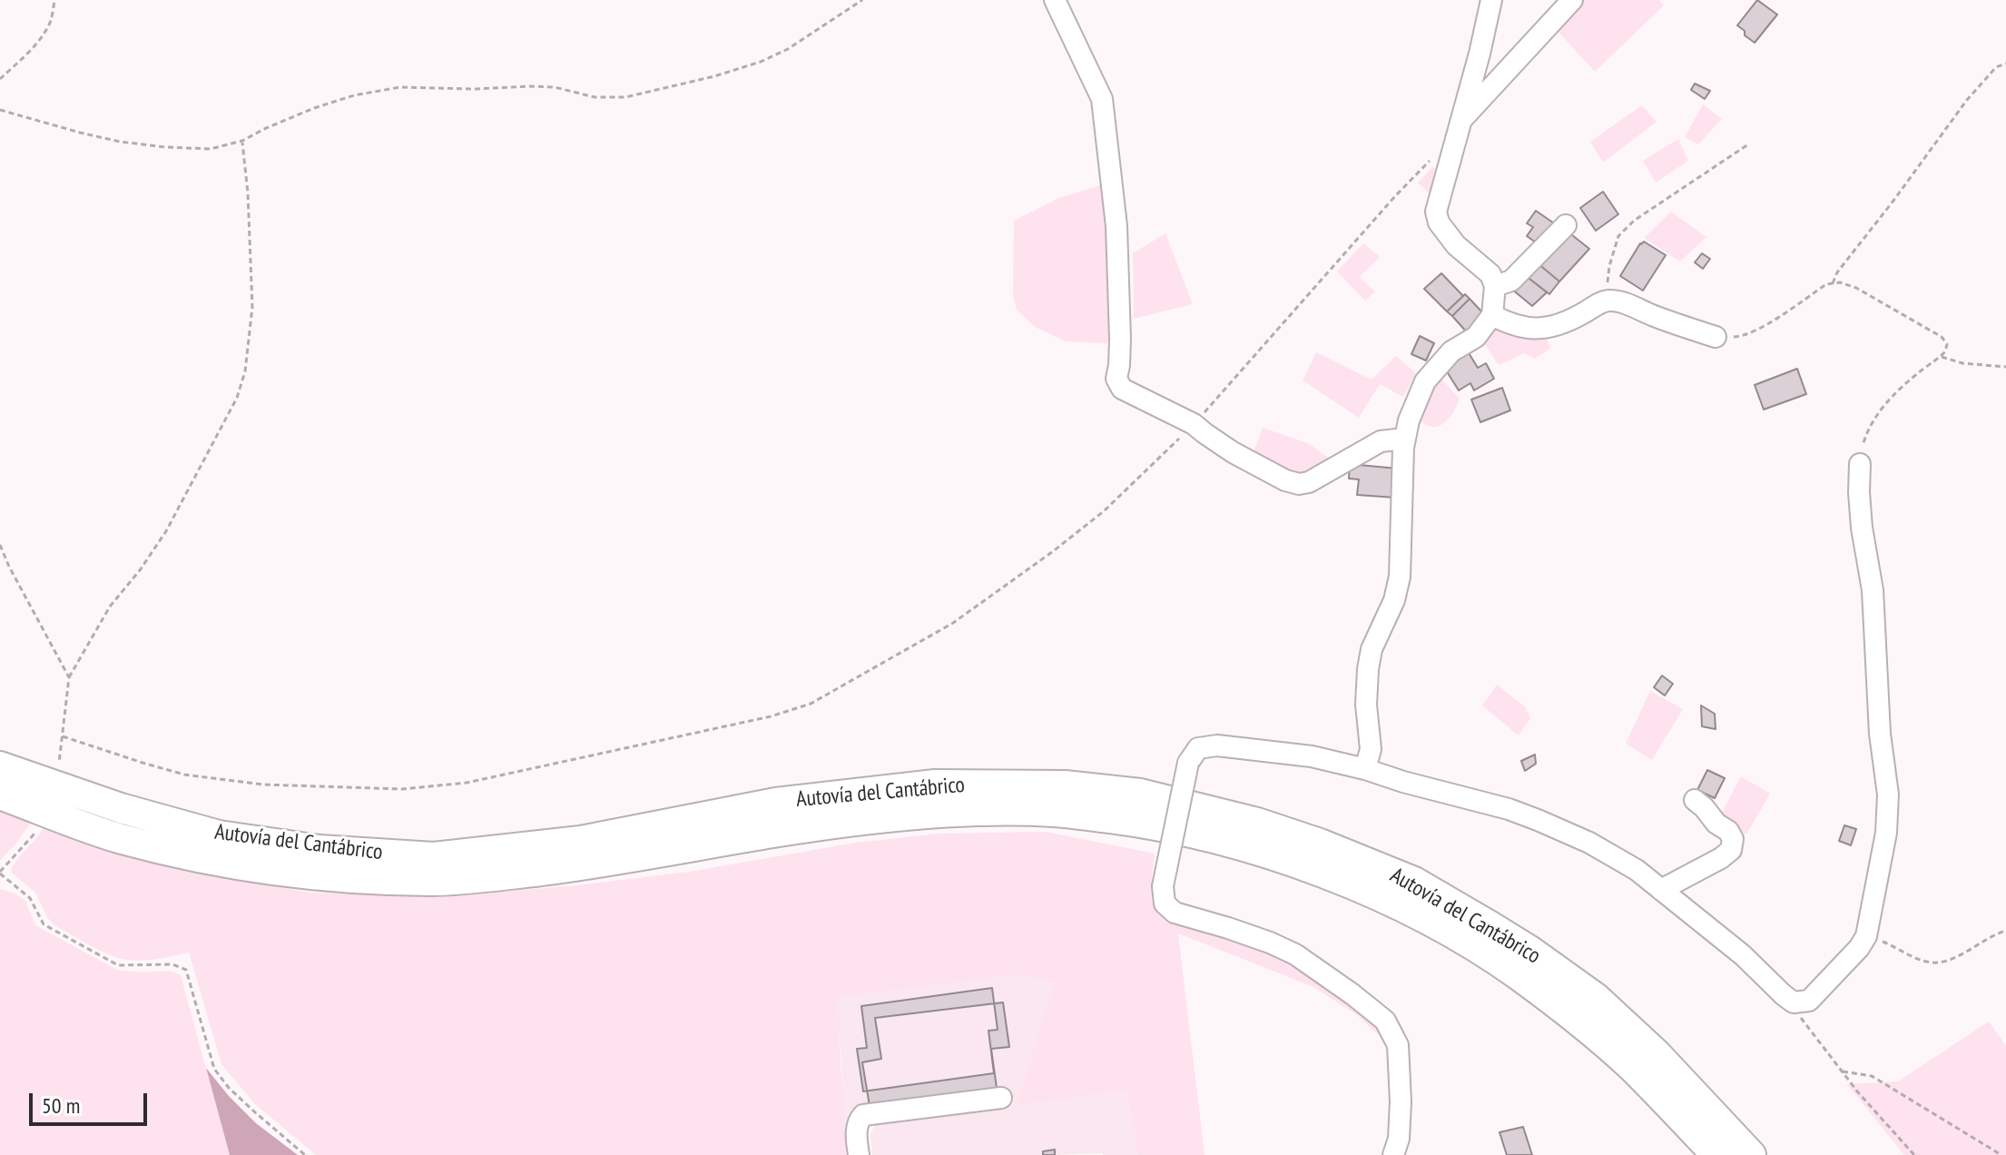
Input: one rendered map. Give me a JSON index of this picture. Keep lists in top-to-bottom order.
{
  "streets": {
    "highway": ["Autovía del Cantábrico"]
  },
  "scale_bar": "50 m"
}
